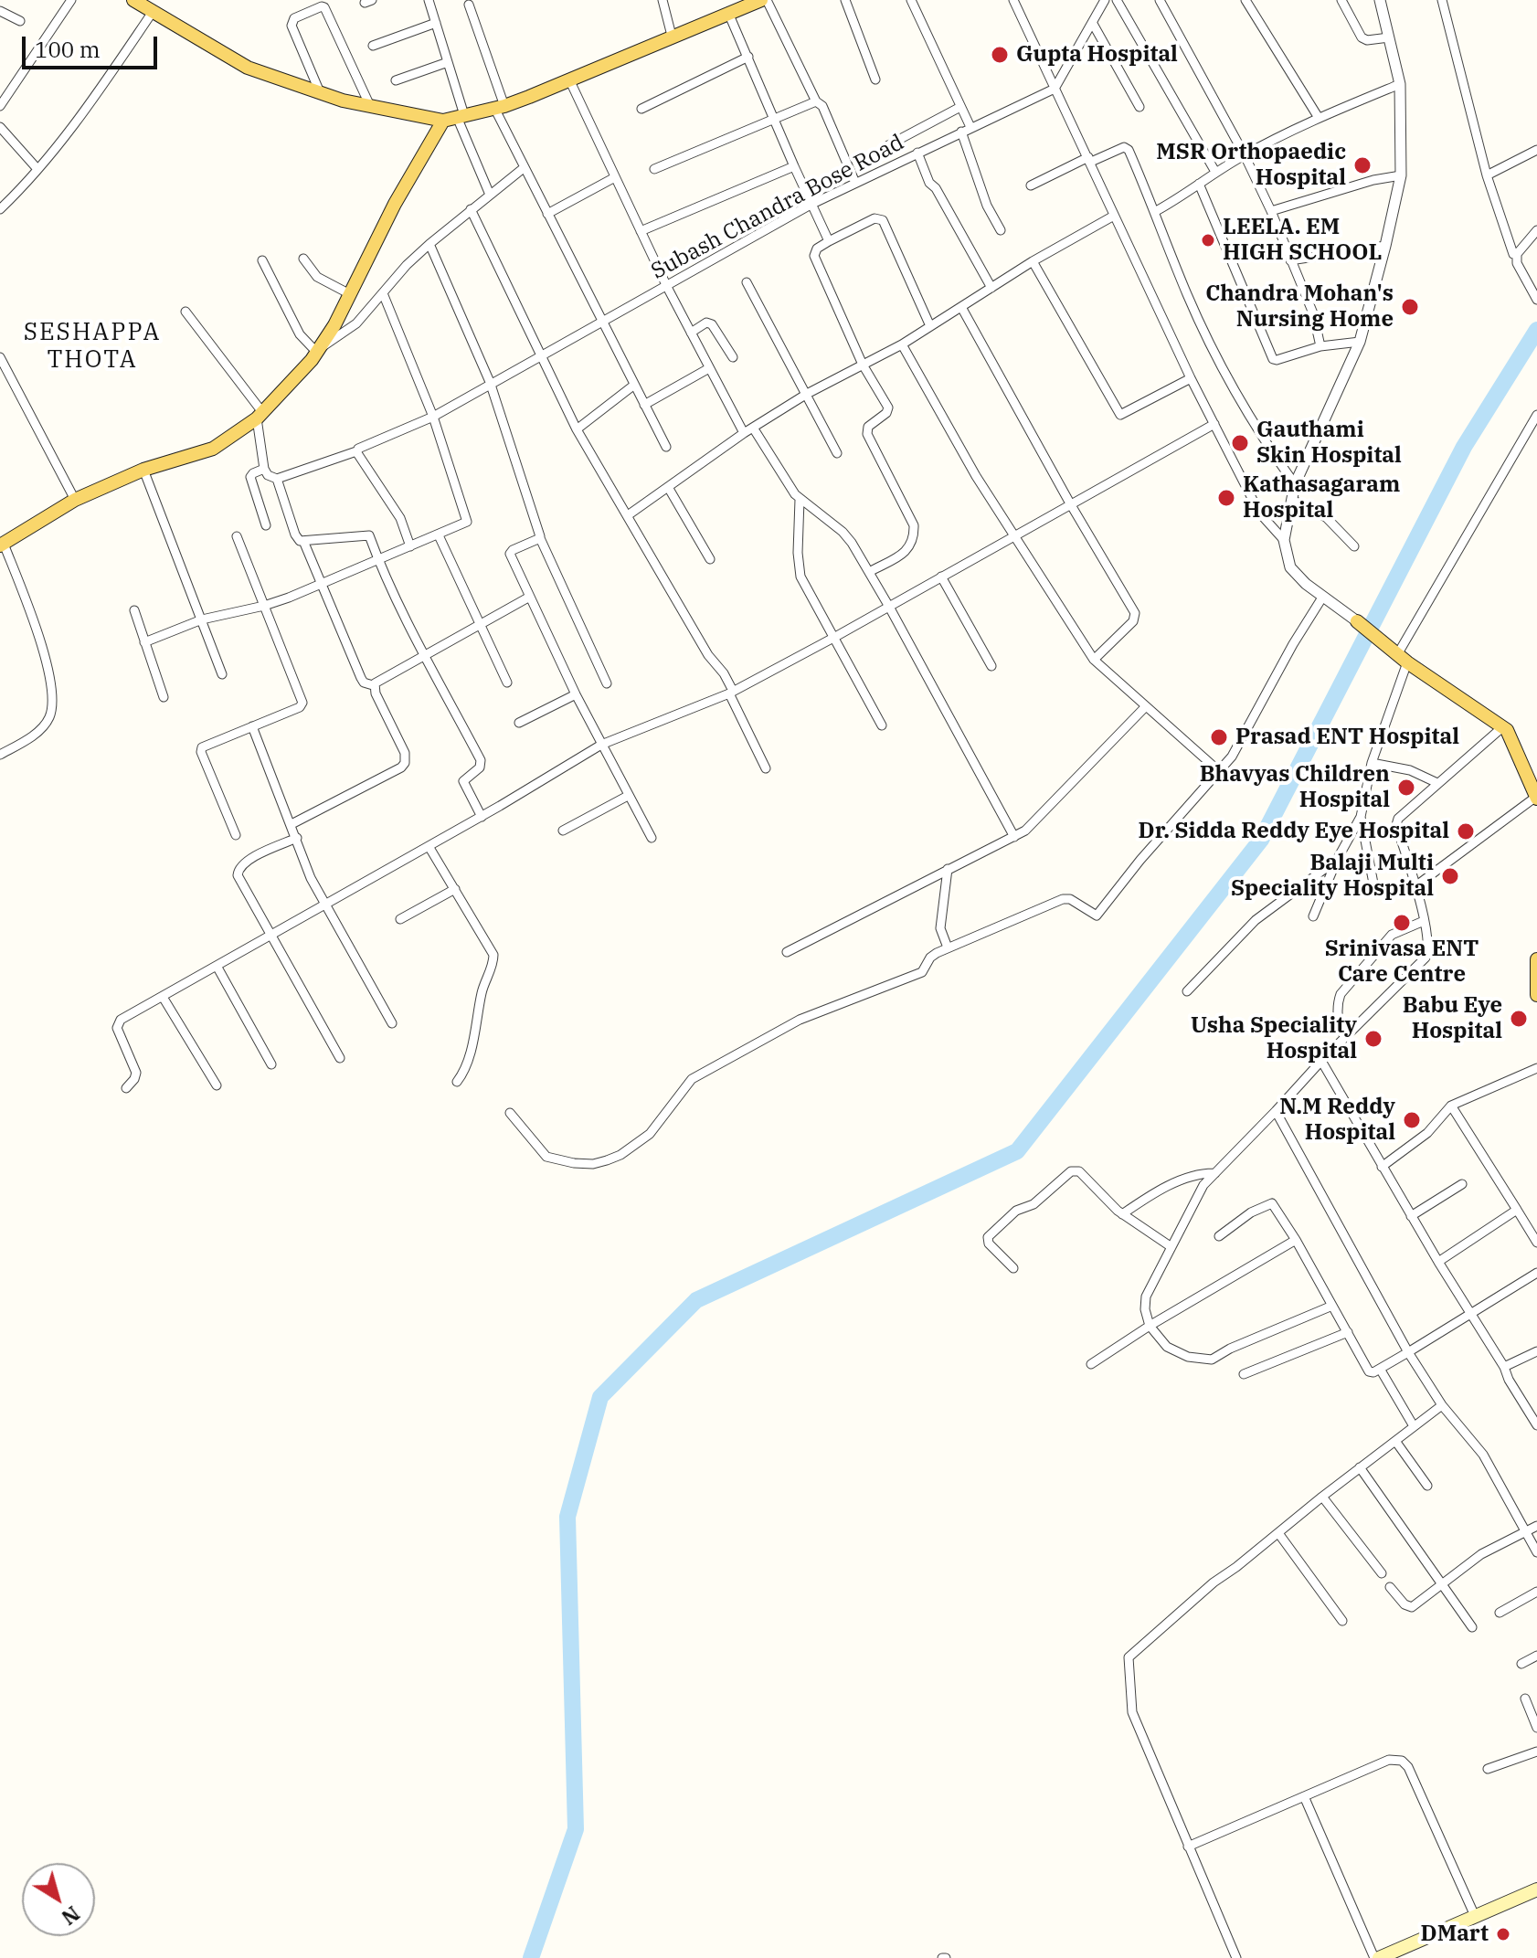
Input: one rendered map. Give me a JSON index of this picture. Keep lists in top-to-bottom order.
{
  "streets": {
    "street": ["Subash Chandra Bose Road"]
  },
  "districts": ["SESHAPPA THOTA"],
  "places": [
    "Gupta Hospital",
    "MSR Orthopaedic Hospital",
    "LEELA. EM HIGH SCHOOL",
    "Chandra Mohan's Nursing Home",
    "Gauthami Skin Hospital",
    "Kathasagaram Hospital",
    "Prasad ENT Hospital",
    "Bhavyas Children Hospital",
    "Dr. Sidda Reddy Eye Hospital",
    "Balaji Multi Speciality Hospital",
    "Srinivasa ENT Care Centre",
    "Babu Eye Hospital",
    "Usha Speciality Hospital",
    "N.M Reddy Hospital",
    "DMart"
  ],
  "scale_bar": "100 m",
  "north": "bottom right"
}
